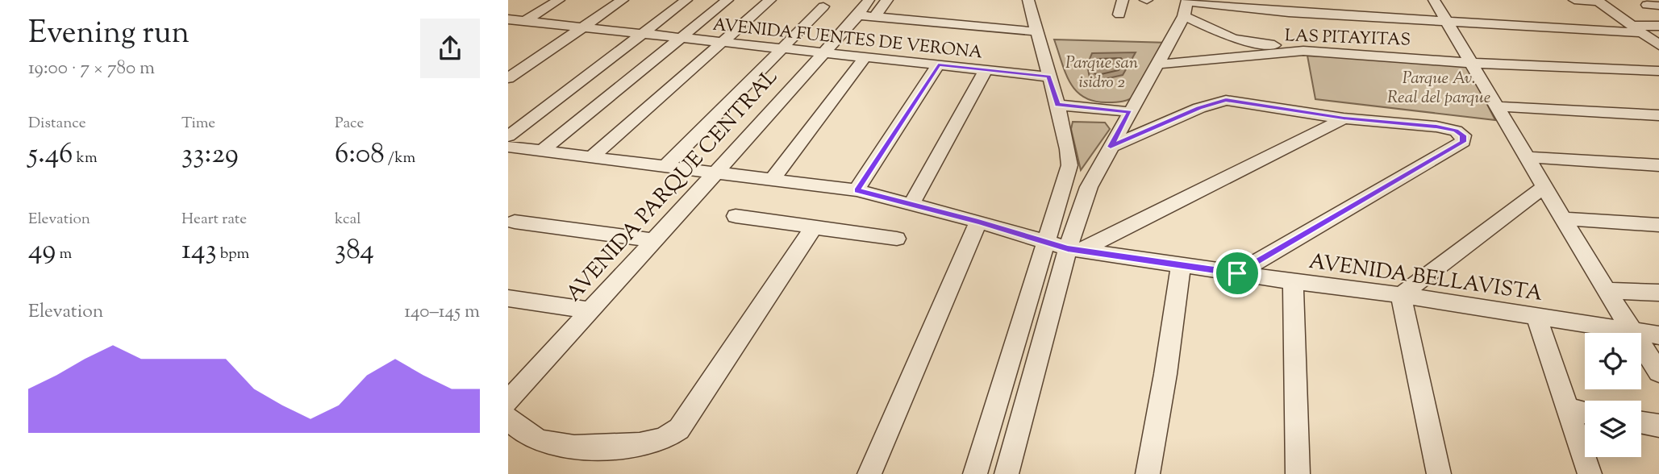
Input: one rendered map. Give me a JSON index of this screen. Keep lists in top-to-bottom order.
{
  "streets": {
    "street": [
      "LAS PITAYITAS",
      "AVENIDA FUENTES DE VERONA",
      "AVENIDA PARQUE CENTRAL",
      "AVENIDA BELLAVISTA"
    ]
  },
  "crossings": [
    ["AVENIDA FUENTES DE VERONA", "AVENIDA PARQUE CENTRAL"],
    ["AVENIDA PARQUE CENTRAL", "AVENIDA BELLAVISTA"]
  ],
  "parks": ["Parque san isidro 2", "Parque Av. Real del parque"],
  "page": {
    "heading": ["Evening run", "19:00 · 7 × 780 m"],
    "stats": [
      ["Distance", "5.46 km"],
      ["Time", "33:29"],
      ["Pace", "6:08 /km"],
      ["Elevation", "49 m"],
      ["Heart rate", "143 bpm"],
      ["kcal", "384"]
    ],
    "chart": ["Elevation", "140–145 m"]
  }
}
